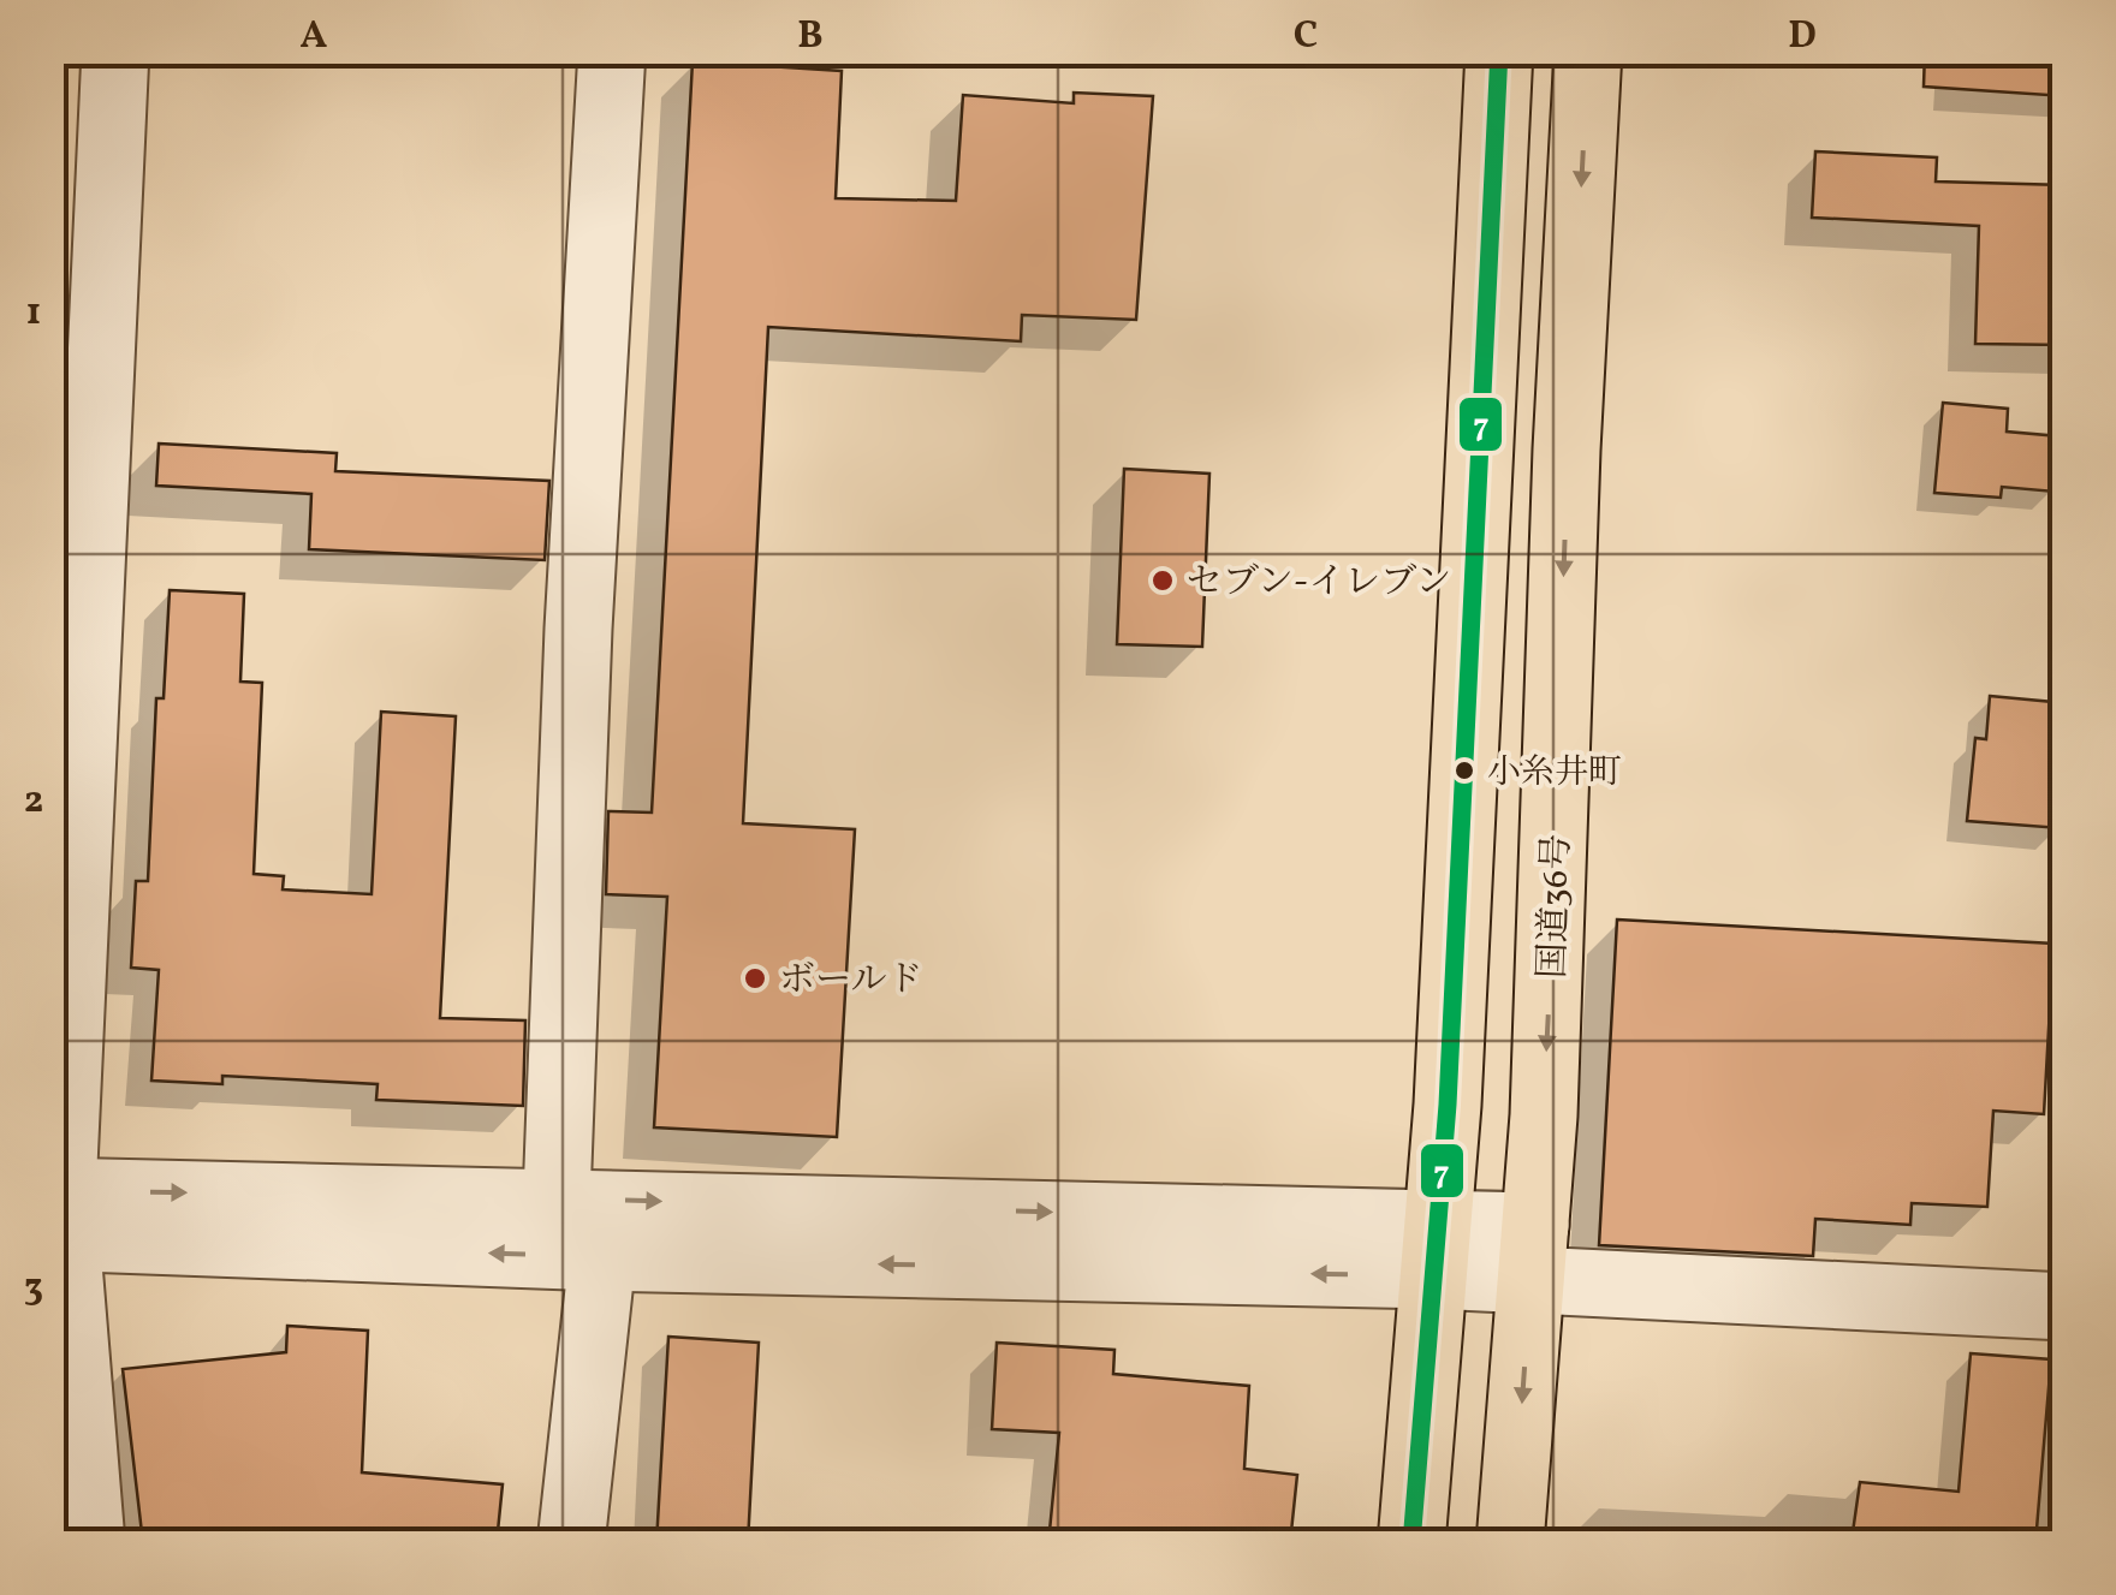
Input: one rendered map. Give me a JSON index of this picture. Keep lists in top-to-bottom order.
{
  "streets": {
    "highway": ["国道36号"]
  },
  "places": ["セブン-イレブン", "小糸井町", "ボールド"],
  "lines": ["transit line 7"],
  "grid": {
    "columns": [
      "A",
      "B",
      "C",
      "D"
    ],
    "rows": ["1", "2", "3"]
  }
}
